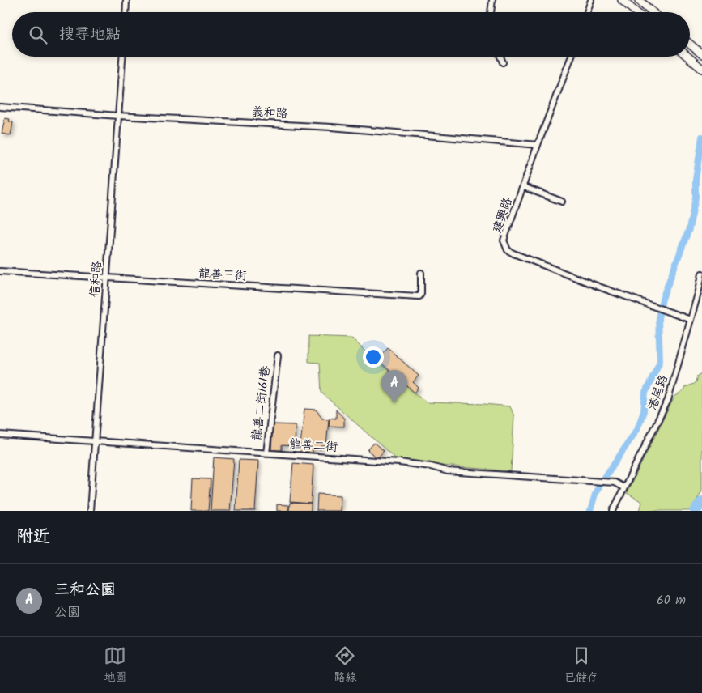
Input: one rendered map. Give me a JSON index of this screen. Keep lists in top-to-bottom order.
{
  "streets": {
    "street": [
      "義和路",
      "建興路",
      "龍善三街",
      "信和路",
      "港尾路",
      "龍善二街161巷",
      "龍善二街"
    ]
  },
  "crossings": [
    ["義和路", "建興路"],
    ["義和路", "信和路"],
    ["建興路", "港尾路"],
    ["龍善三街", "信和路"],
    ["信和路", "龍善二街"],
    ["港尾路", "龍善二街"],
    ["龍善二街161巷", "龍善二街"]
  ],
  "page": {
    "search": "搜尋地點",
    "pins": "A",
    "heading": "附近",
    "list": [
      {
        "mark": "A",
        "name": "三和公園",
        "note": "公園",
        "value": "60 m"
      }
    ],
    "nav": ["地圖", "路線", "已儲存"]
  }
}
